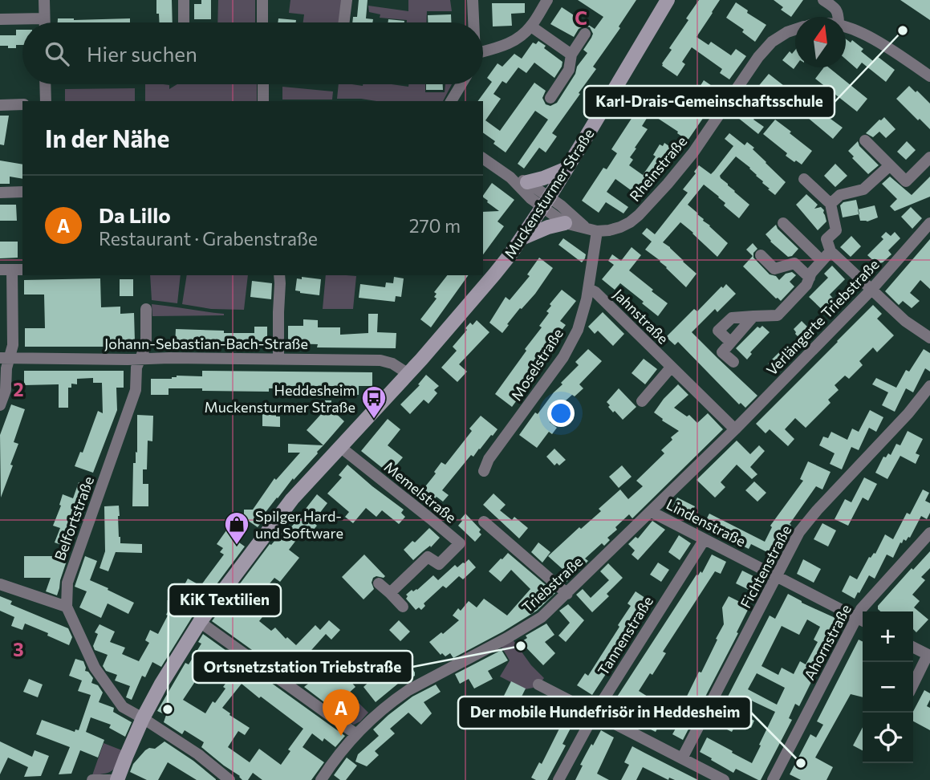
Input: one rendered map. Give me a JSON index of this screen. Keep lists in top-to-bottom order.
{
  "streets": {
    "main road": ["Muckensturmer Straße"],
    "street": [
      "Rheinstraße",
      "Jahnstraße",
      "Verlängerte Triebstraße",
      "Johann-Sebastian-Bach-Straße",
      "Moselstraße",
      "Memelstraße",
      "Belfortstraße",
      "Lindenstraße",
      "Fichtenstraße",
      "Triebstraße",
      "Tannenstraße",
      "Ahornstraße"
    ]
  },
  "crossings": [
    ["Rheinstraße", "Muckensturmer Straße"],
    ["Rheinstraße", "Moselstraße"],
    ["Muckensturmer Straße", "Johann-Sebastian-Bach-Straße"],
    ["Muckensturmer Straße", "Memelstraße"],
    ["Muckensturmer Straße", "Belfortstraße"],
    ["Jahnstraße", "Verlängerte Triebstraße"],
    ["Jahnstraße", "Moselstraße"],
    ["Jahnstraße", "Triebstraße"],
    ["Verlängerte Triebstraße", "Triebstraße"],
    ["Johann-Sebastian-Bach-Straße", "Belfortstraße"],
    ["Lindenstraße", "Fichtenstraße"],
    ["Lindenstraße", "Triebstraße"],
    ["Lindenstraße", "Tannenstraße"],
    ["Lindenstraße", "Ahornstraße"]
  ],
  "places": {
    "other": [
      "Karl-Drais-Gemeinschaftsschule",
      "Ortsnetzstation Triebstraße",
      "KiK Textilien",
      "Der mobile Hundefrisör in Heddesheim"
    ],
    "bus stop": ["Heddesheim Muckensturmer Straße"],
    "shop": ["Spilger Hard- und Software"]
  },
  "north": "top",
  "page": {
    "search": "Hier suchen",
    "heading": "In der Nähe",
    "list": [
      {
        "mark": "A",
        "name": "Da Lillo",
        "note": "Restaurant · Grabenstraße",
        "value": "270 m"
      }
    ],
    "map_buttons": ["+", "−"],
    "pins": "A"
  },
  "grid": {
    "columns": ["C"],
    "rows": ["2", "3"]
  }
}
